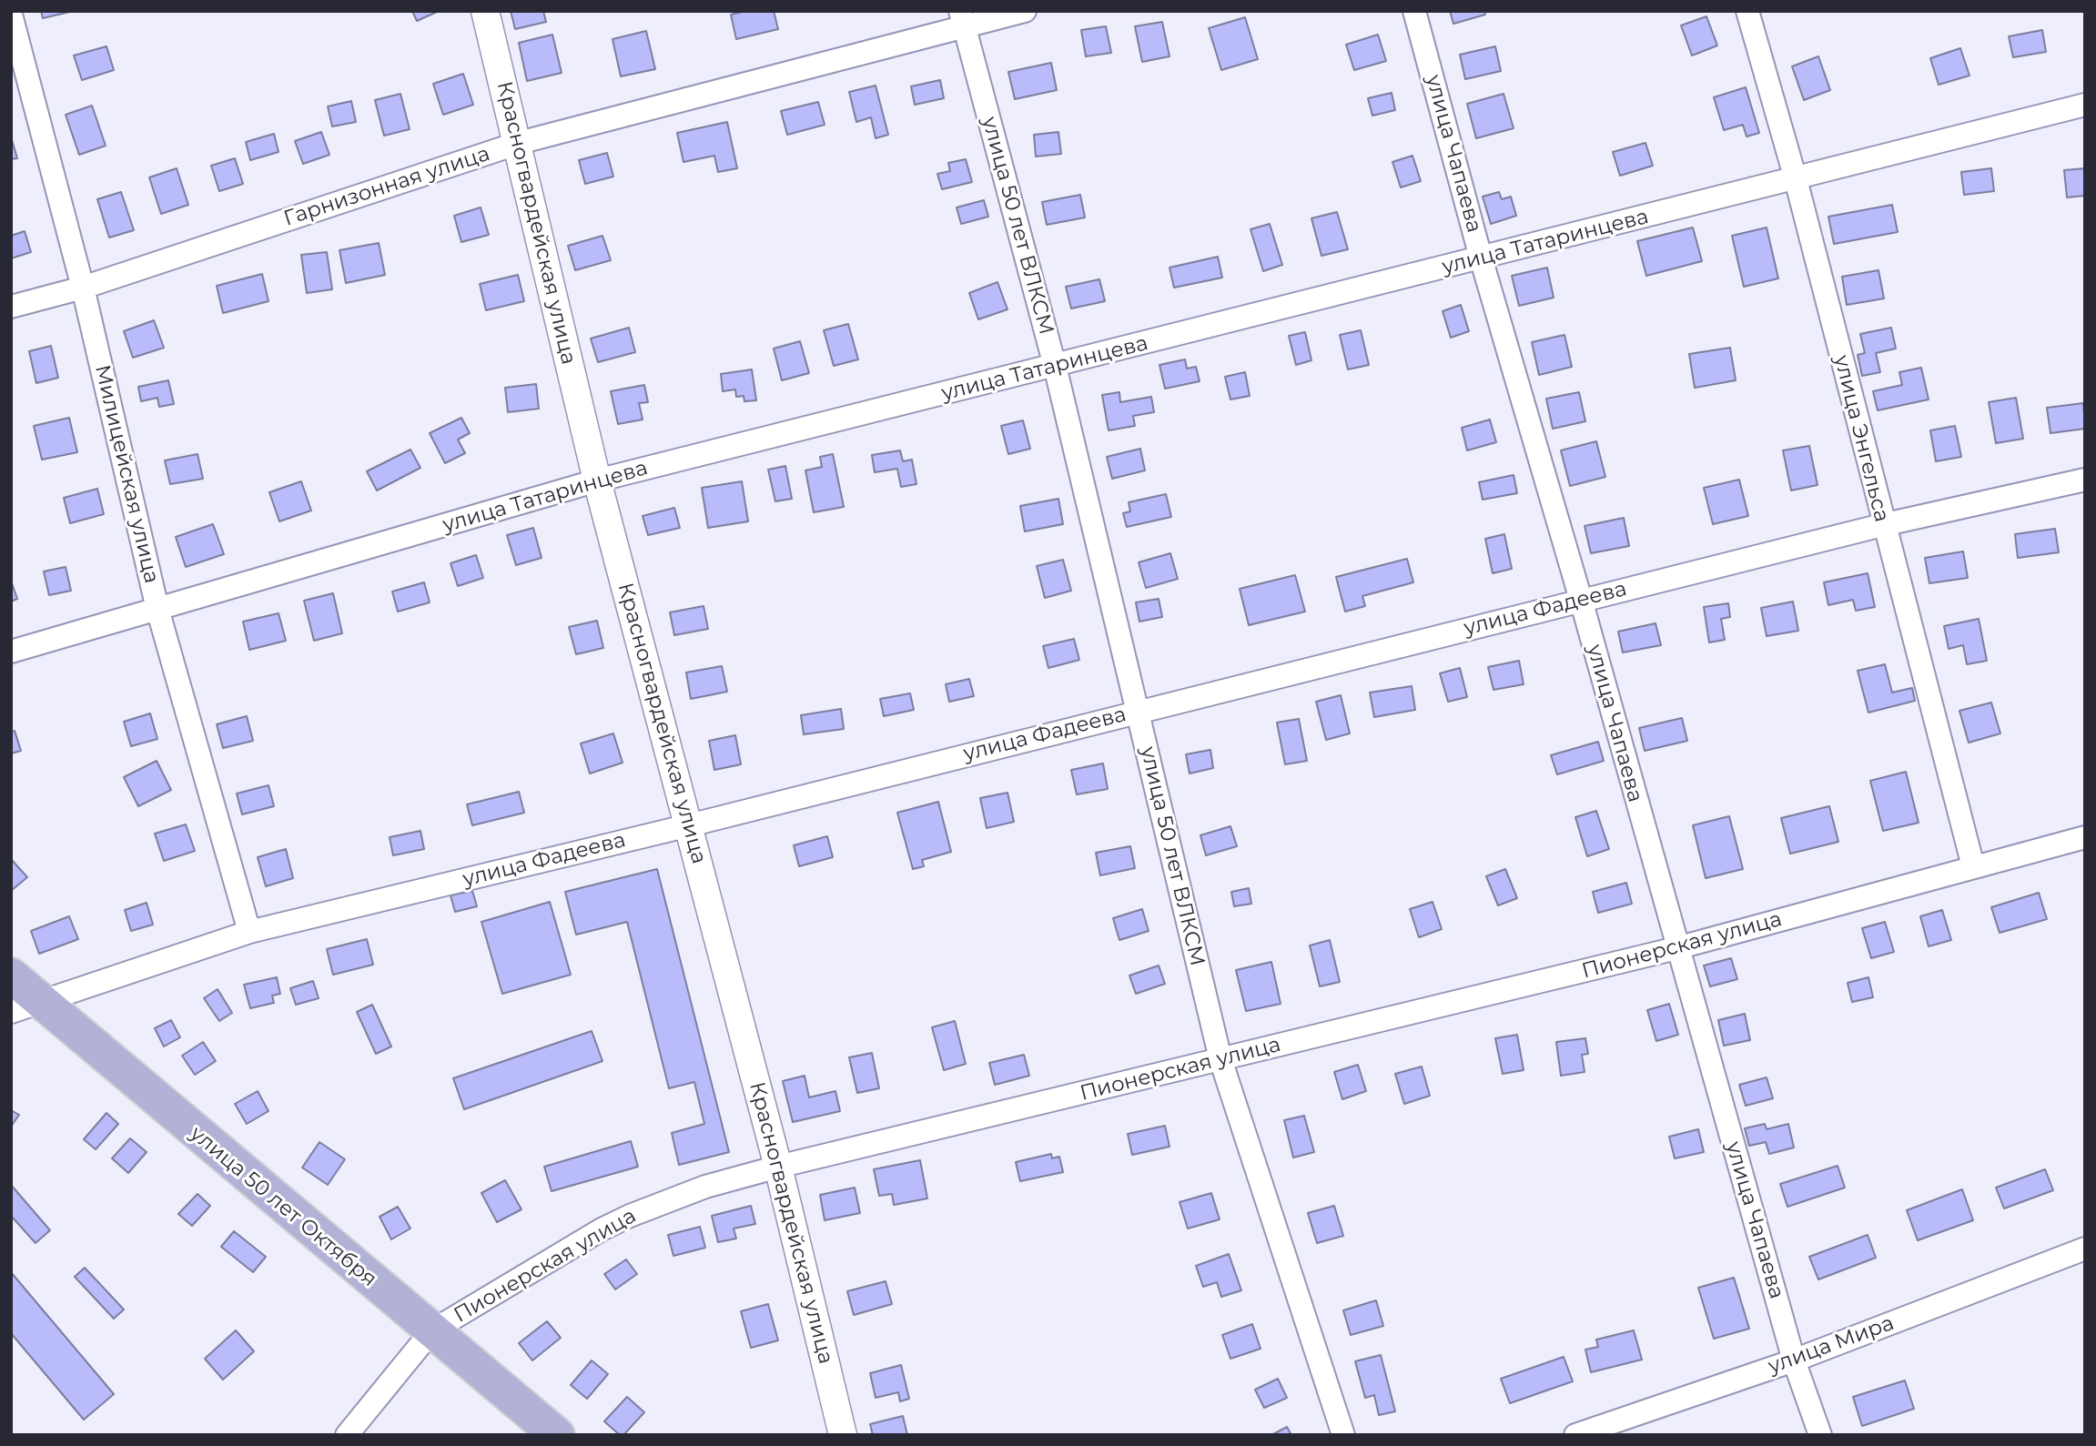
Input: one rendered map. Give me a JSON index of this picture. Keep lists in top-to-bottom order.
{
  "streets": {
    "main road": ["улица 50 лет Октября"],
    "street": [
      "улица Чапаева",
      "Гарнизонная улица",
      "Красногвардейская улица",
      "улица 50 лет ВЛКСМ",
      "улица Татаринцева",
      "улица Энгельса",
      "Милицейская улица",
      "улица Фадеева",
      "Пионерская улица",
      "улица Мира"
    ]
  },
  "crossings": [
    ["улица Чапаева", "улица Татаринцева"],
    ["улица Чапаева", "улица Фадеева"],
    ["улица Чапаева", "Пионерская улица"],
    ["улица Чапаева", "улица Мира"],
    ["Гарнизонная улица", "Красногвардейская улица"],
    ["Гарнизонная улица", "улица 50 лет ВЛКСМ"],
    ["Гарнизонная улица", "Милицейская улица"],
    ["Красногвардейская улица", "улица Татаринцева"],
    ["Красногвардейская улица", "улица Фадеева"],
    ["Красногвардейская улица", "Пионерская улица"],
    ["улица 50 лет ВЛКСМ", "улица Татаринцева"],
    ["улица 50 лет ВЛКСМ", "улица Фадеева"],
    ["улица 50 лет ВЛКСМ", "Пионерская улица"],
    ["улица Татаринцева", "улица Энгельса"],
    ["улица Татаринцева", "Милицейская улица"],
    ["улица Энгельса", "улица Фадеева"],
    ["улица Энгельса", "Пионерская улица"],
    ["Милицейская улица", "улица Фадеева"],
    ["улица Фадеева", "улица 50 лет Октября"],
    ["Пионерская улица", "улица 50 лет Октября"]
  ]
}
